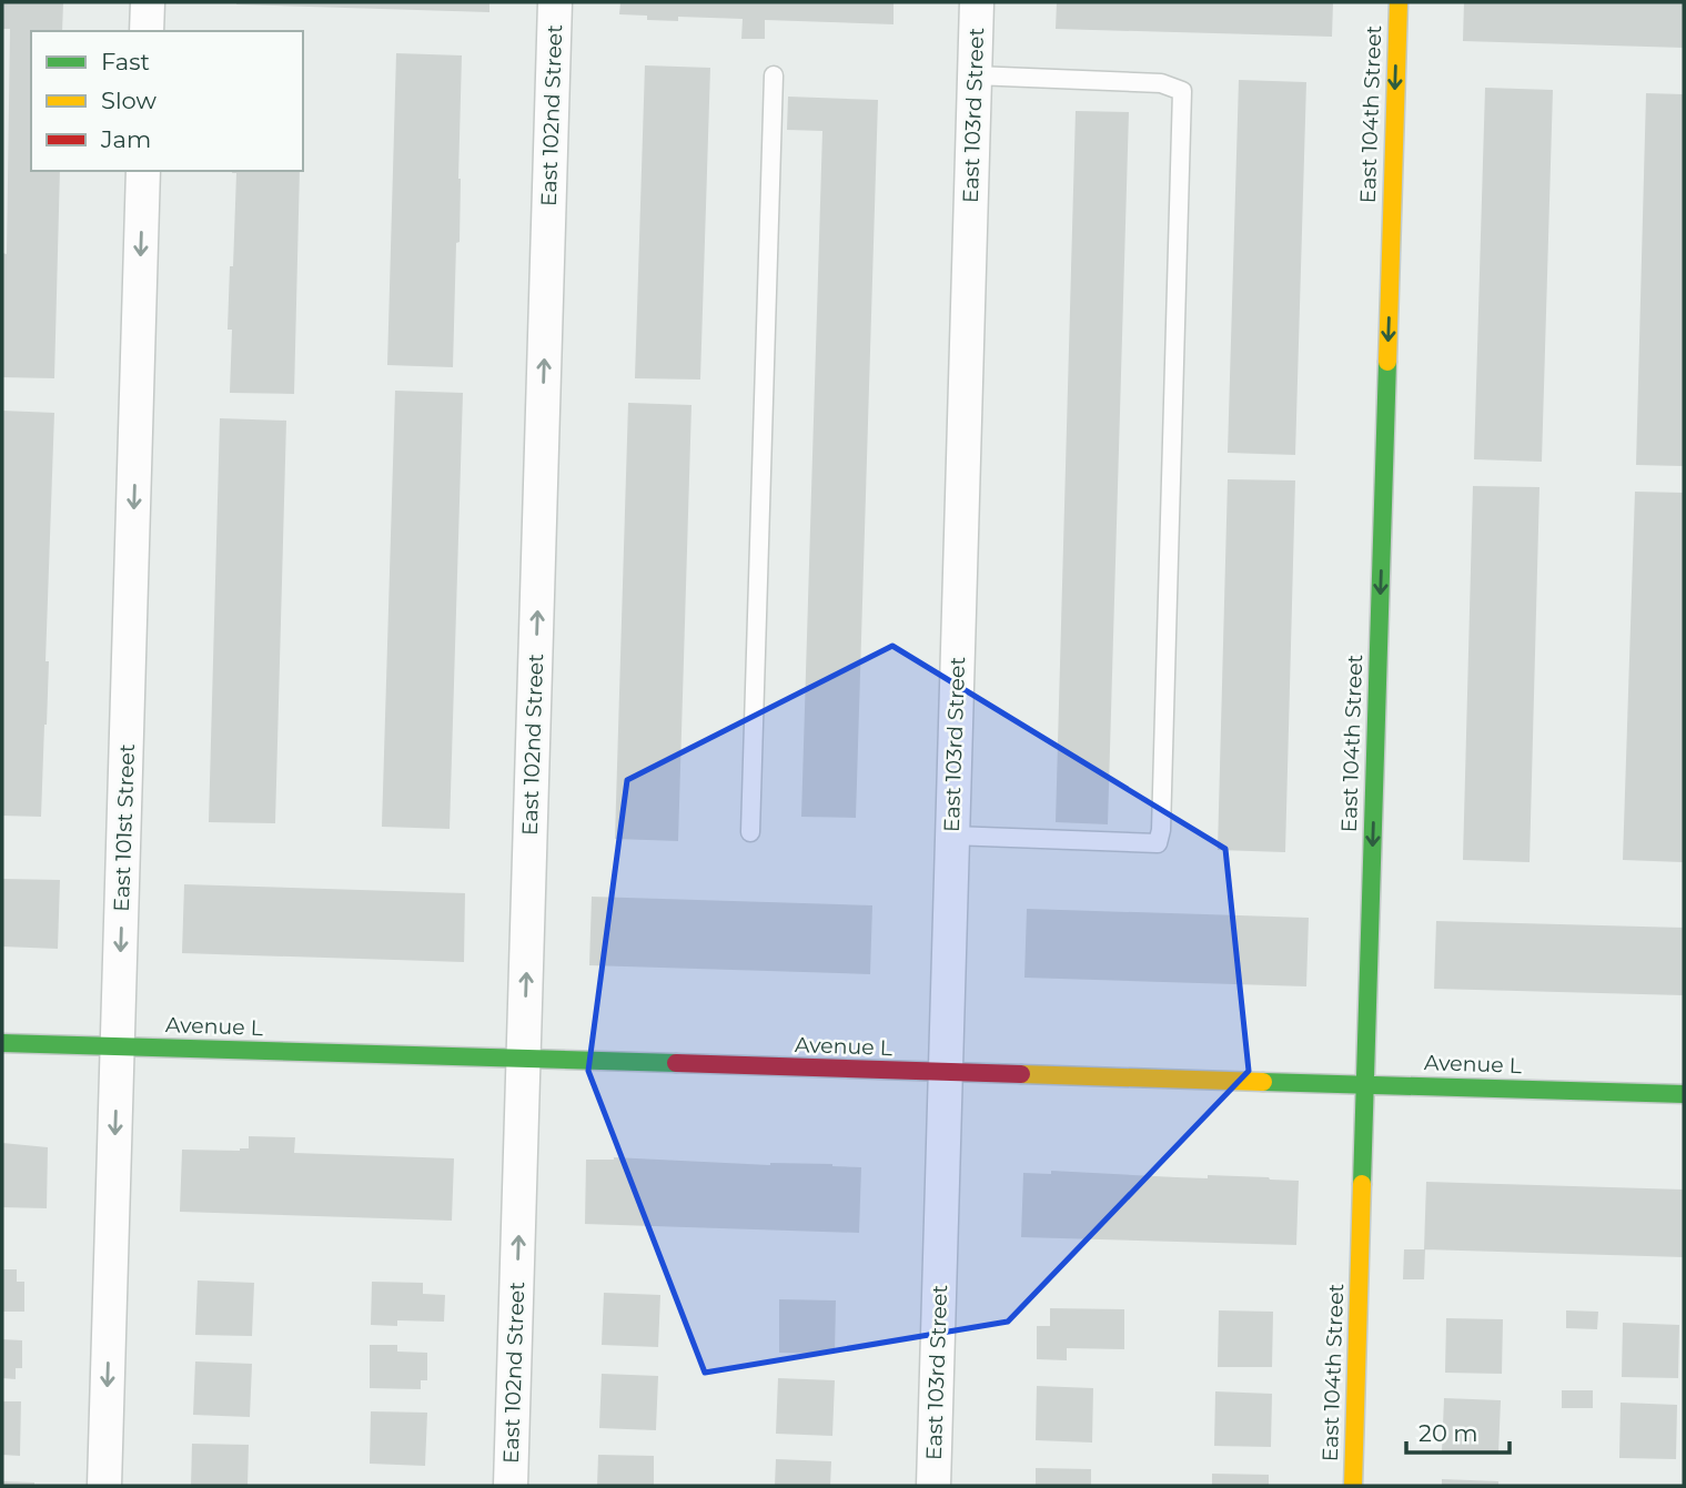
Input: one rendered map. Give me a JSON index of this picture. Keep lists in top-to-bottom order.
{
  "streets": {
    "street": [
      "East 104th Street",
      "East 102nd Street",
      "East 103rd Street",
      "East 101st Street",
      "Avenue L"
    ]
  },
  "crossings": [
    ["East 104th Street", "Avenue L"],
    ["East 102nd Street", "Avenue L"],
    ["East 103rd Street", "Avenue L"],
    ["East 101st Street", "Avenue L"]
  ],
  "one_way": ["East 104th Street", "East 102nd Street", "East 101st Street"],
  "legend": ["Fast", "Slow", "Jam"],
  "scale_bar": "20 m"
}
